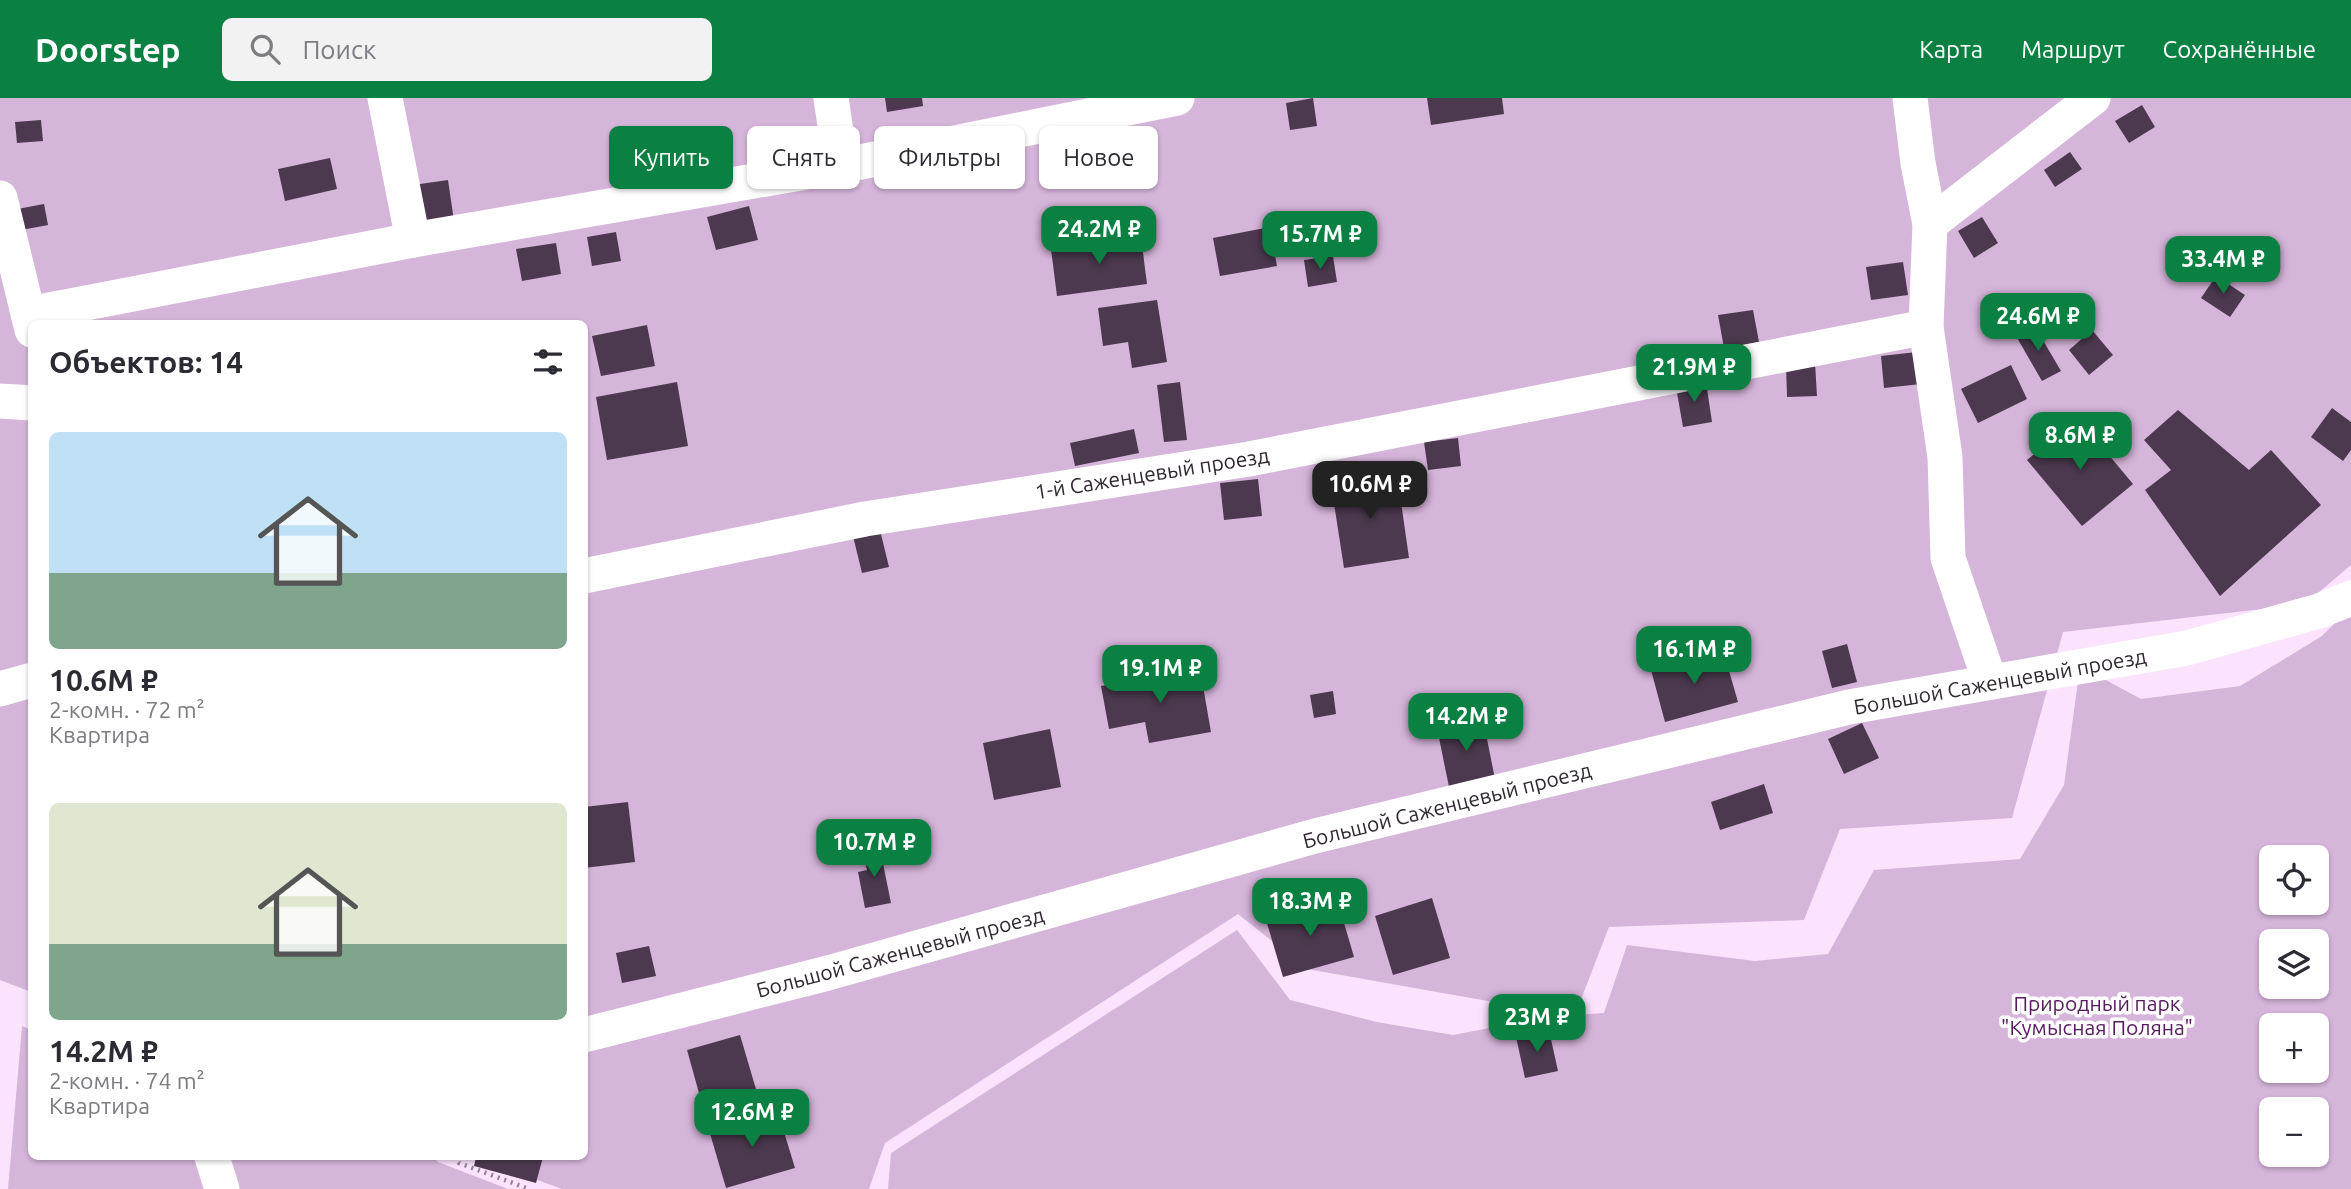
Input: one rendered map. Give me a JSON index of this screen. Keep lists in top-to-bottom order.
{
  "streets": {
    "street": ["1-й Саженцевый проезд", "Большой Саженцевый проезд"]
  },
  "parks": ["Природный парк \"Кумысная Поляна\""],
  "page": {
    "header": "Doorstep",
    "search": "Поиск",
    "nav": ["Карта", "Маршрут", "Сохранённые"],
    "chip": [
      "Купить",
      "Снять",
      "Фильтры",
      "Новое"
    ],
    "price": [
      "24.2M ₽",
      "15.7M ₽",
      "33.4M ₽",
      "24.6M ₽",
      "21.9M ₽",
      "8.6M ₽",
      "10.6M ₽",
      "16.1M ₽",
      "19.1M ₽",
      "14.2M ₽",
      "10.7M ₽",
      "18.3M ₽",
      "23M ₽",
      "12.6M ₽"
    ],
    "heading": "Объектов: 14",
    "list": [
      {
        "name": "10.6M ₽",
        "note": "2-комн. · 72 m² · Квартира"
      },
      {
        "name": "14.2M ₽",
        "note": "2-комн. · 74 m² · Квартира"
      }
    ],
    "map_buttons": ["+", "−"]
  }
}
